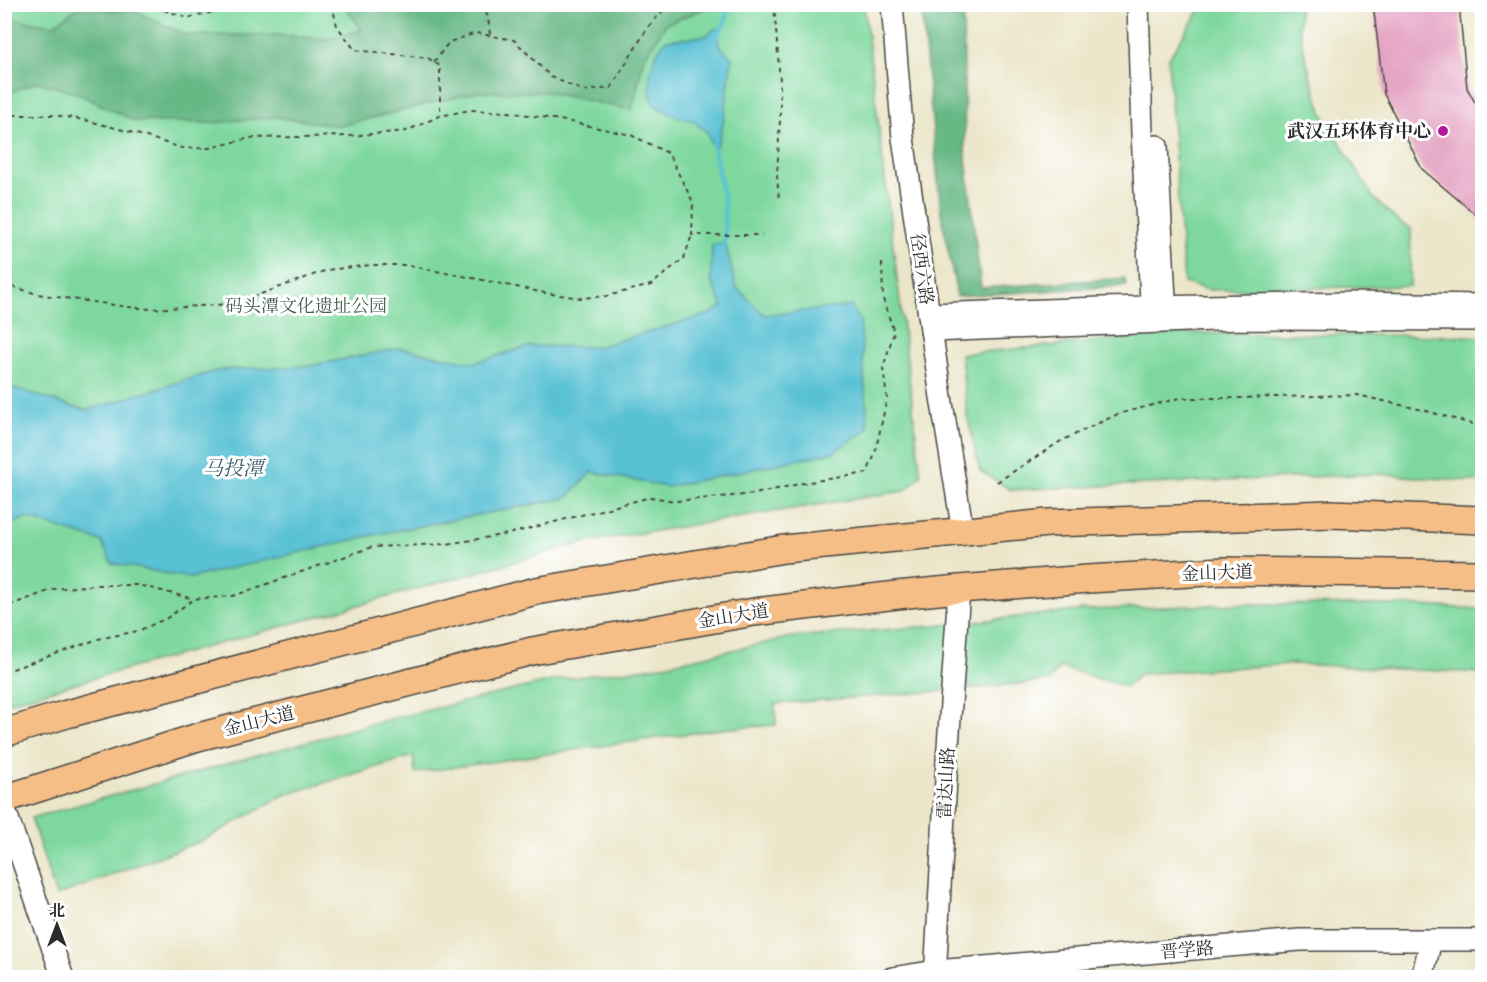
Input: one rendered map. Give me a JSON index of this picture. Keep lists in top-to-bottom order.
{
  "streets": {
    "main road": ["金山大道"],
    "street": ["径西六路", "雷达山路", "晋学路"]
  },
  "crossings": [
    ["金山大道", "雷达山路"],
    ["雷达山路", "晋学路"]
  ],
  "water": ["马投潭"],
  "parks": ["码头潭文化遗址公园"],
  "places": ["武汉五环体育中心"],
  "north": "top"
}
